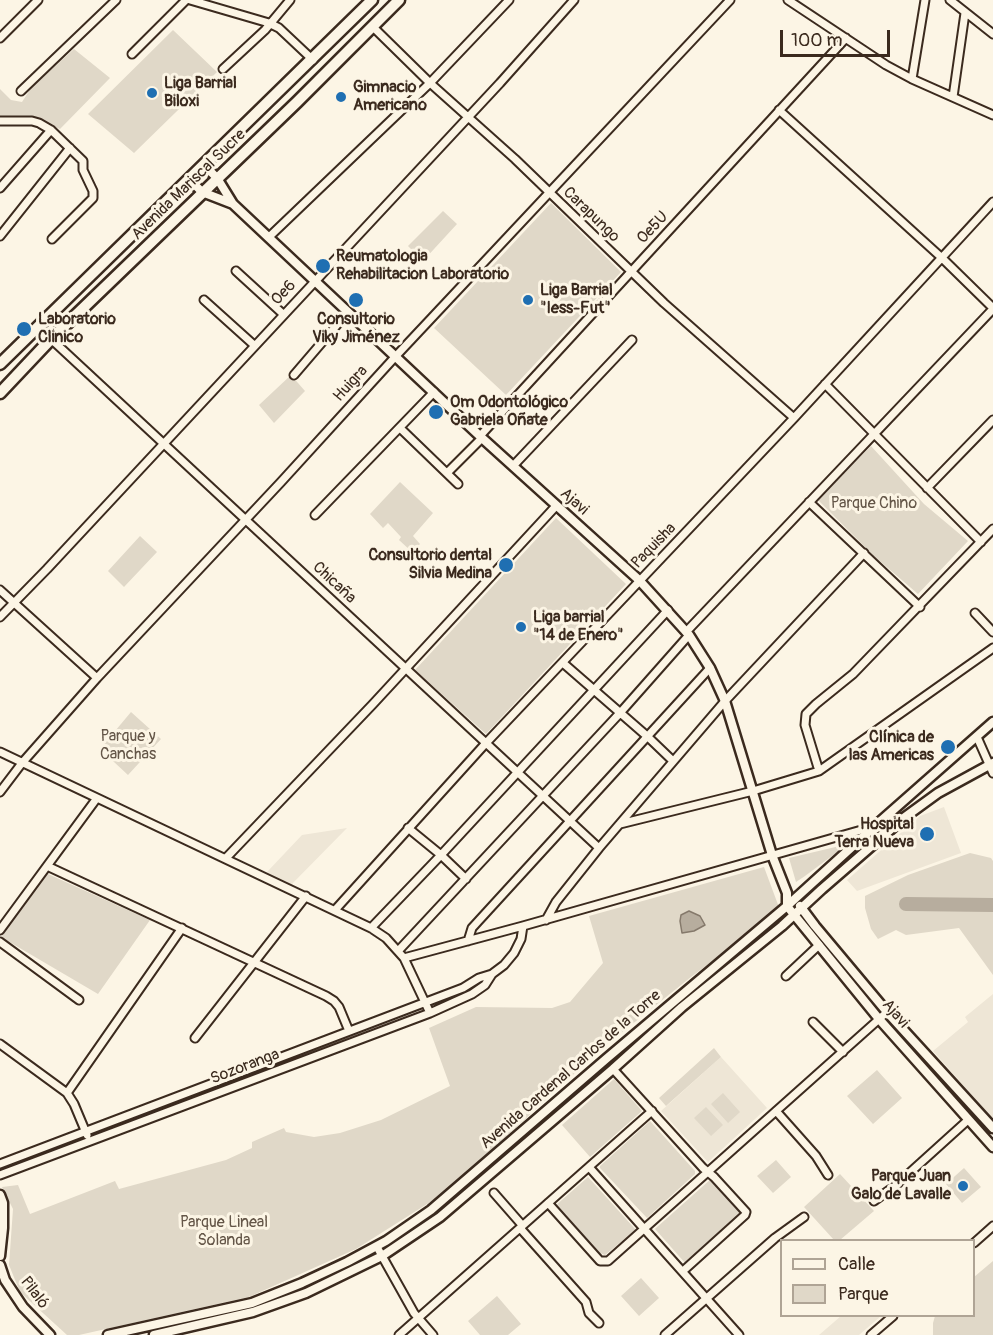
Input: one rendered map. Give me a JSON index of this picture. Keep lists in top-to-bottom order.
{
  "streets": {
    "main road": ["Avenida Mariscal Sucre"],
    "street": [
      "Carapungo",
      "Oe5U",
      "Oe6",
      "Huigra",
      "Ajavi",
      "Paquisha",
      "Chicaña",
      "Sozoranga",
      "Avenida Cardenal Carlos de la Torre",
      "Pilaló"
    ]
  },
  "crossings": [
    ["Avenida Mariscal Sucre", "Carapungo"],
    ["Avenida Mariscal Sucre", "Ajavi"],
    ["Avenida Mariscal Sucre", "Chicaña"],
    ["Carapungo", "Oe5U"],
    ["Carapungo", "Oe6"],
    ["Carapungo", "Huigra"],
    ["Carapungo", "Paquisha"],
    ["Oe5U", "Ajavi"],
    ["Oe6", "Ajavi"],
    ["Oe6", "Chicaña"],
    ["Huigra", "Ajavi"],
    ["Huigra", "Chicaña"],
    ["Ajavi", "Paquisha"],
    ["Ajavi", "Avenida Cardenal Carlos de la Torre"],
    ["Paquisha", "Chicaña"]
  ],
  "parks": ["Parque Chino", "Parque y Canchas", "Parque Lineal Solanda"],
  "places": [
    "Liga Barrial Biloxi",
    "Gimnacio Americano",
    "Reumatologia Rehabilitacion Laboratorio",
    "Consultorio Viky Jiménez",
    "Liga Barrial \"Iess-Fut\"",
    "Laboratorio Clinico",
    "Om Odontológico Gabriela Oñate",
    "Consultorio dental Silvia Medina",
    "Liga barrial \"14 de Enero\"",
    "Clínica de las Americas",
    "Hospital Terra Nueva",
    "Parque Juan Galo de Lavalle"
  ],
  "legend": ["Calle", "Parque"],
  "scale_bar": "100 m"
}
